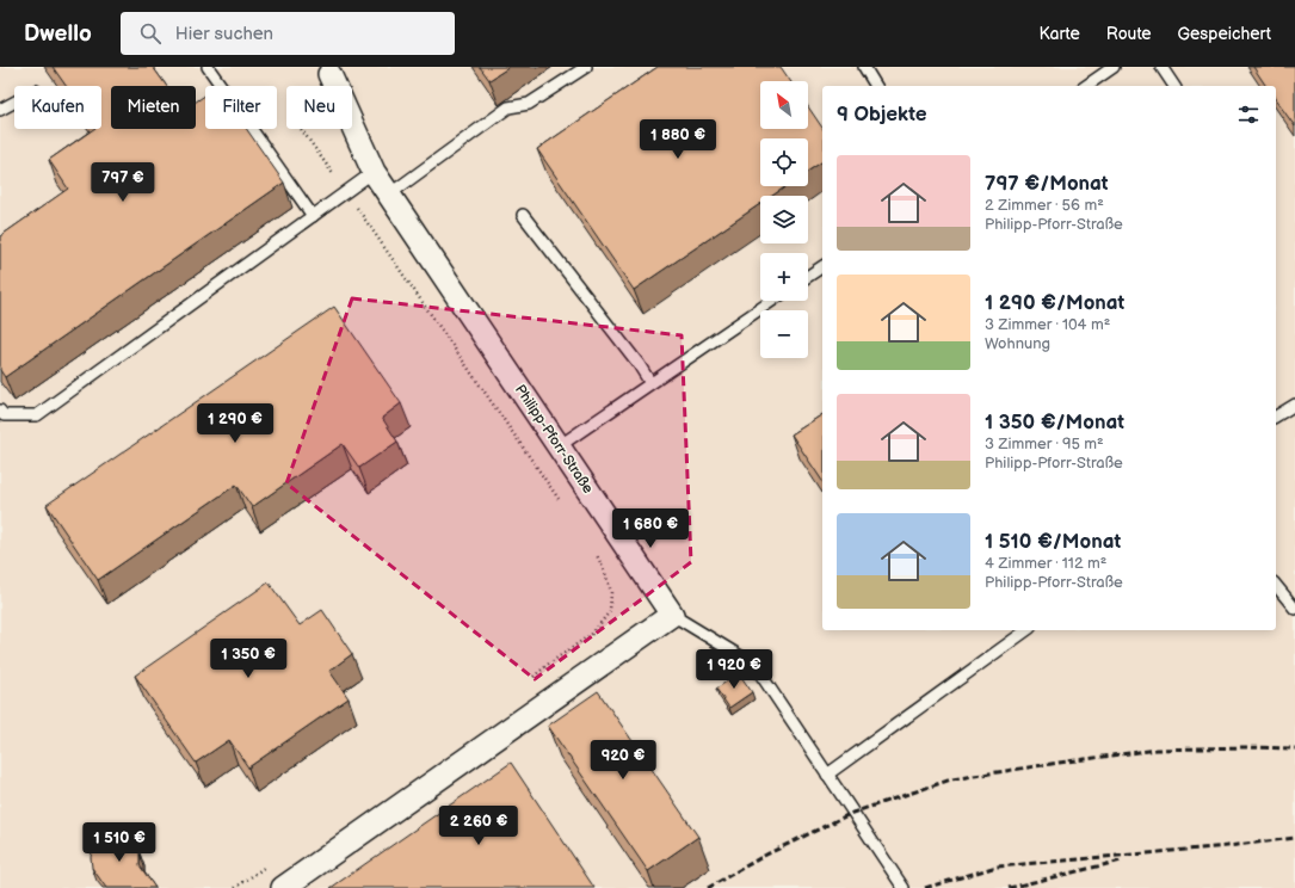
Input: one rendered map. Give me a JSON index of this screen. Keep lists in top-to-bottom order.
{
  "streets": {
    "street": ["Philipp-Pforr-Straße"]
  },
  "north": "top left",
  "page": {
    "header": "Dwello",
    "search": "Hier suchen",
    "nav": ["Karte", "Route", "Gespeichert"],
    "map_buttons": ["+", "−"],
    "chip": [
      "Kaufen",
      "Mieten",
      "Filter",
      "Neu"
    ],
    "heading": "9 Objekte",
    "price": [
      "1 880 €",
      "797 €",
      "1 290 €",
      "1 680 €",
      "1 350 €",
      "1 920 €",
      "920 €",
      "2 260 €",
      "1 510 €"
    ],
    "list": [
      {
        "name": "797 €/Monat",
        "note": "2 Zimmer · 56 m² · Philipp-Pforr-Straße"
      },
      {
        "name": "1 290 €/Monat",
        "note": "3 Zimmer · 104 m² · Wohnung"
      },
      {
        "name": "1 350 €/Monat",
        "note": "3 Zimmer · 95 m² · Philipp-Pforr-Straße"
      },
      {
        "name": "1 510 €/Monat",
        "note": "4 Zimmer · 112 m² · Philipp-Pforr-Straße"
      }
    ]
  }
}
